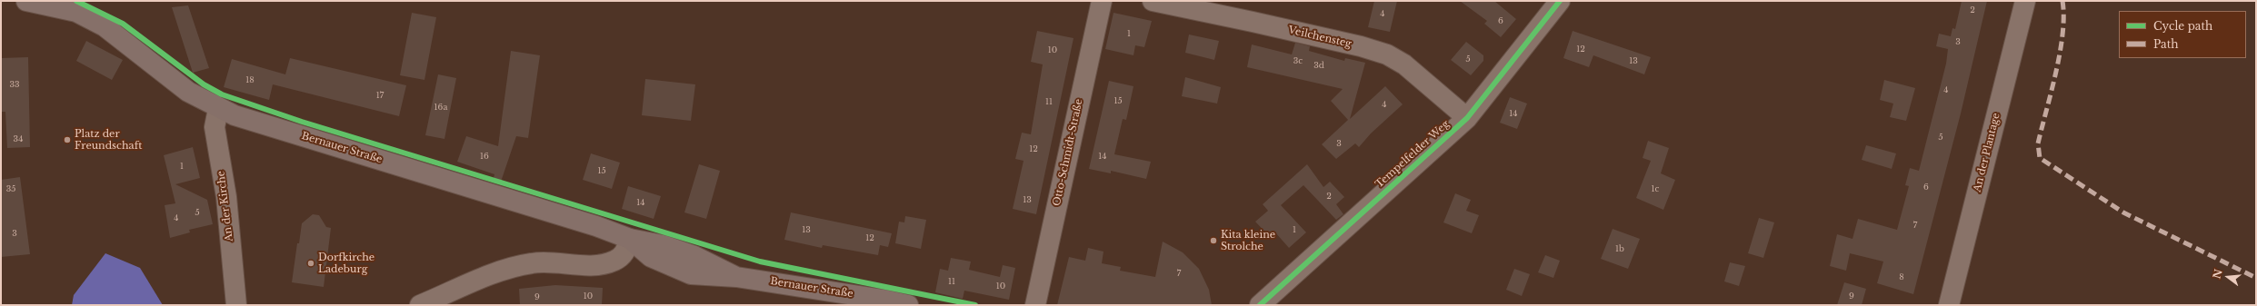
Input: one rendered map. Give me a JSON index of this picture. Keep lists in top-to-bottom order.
{
  "streets": {
    "main road": ["Bernauer Straße"],
    "street": [
      "Veilchensteg",
      "Otto-Schmidt-Straße",
      "An der Plantage",
      "Tempelfelder Weg",
      "An der Kirche"
    ]
  },
  "crossings": [
    ["Veilchensteg", "Tempelfelder Weg"],
    ["Bernauer Straße", "An der Kirche"]
  ],
  "places": ["Platz der Freundschaft", "Kita kleine Strolche", "Dorfkirche Ladeburg"],
  "house_numbers": [
    "2",
    "4",
    "6",
    "1",
    "3",
    "12",
    "10",
    "5",
    "3c",
    "13",
    "3d",
    "18",
    "33",
    "4",
    "17",
    "15",
    "11",
    "4",
    "16a",
    "14",
    "5",
    "34",
    "3",
    "12",
    "16",
    "14",
    "1",
    "15",
    "6",
    "35",
    "1c",
    "2",
    "13",
    "14",
    "5",
    "4",
    "7",
    "13",
    "1",
    "3",
    "12",
    "1b",
    "7",
    "8",
    "11",
    "10",
    "10",
    "9",
    "9"
  ],
  "legend": ["Cycle path", "Path"],
  "north": "left"
}
